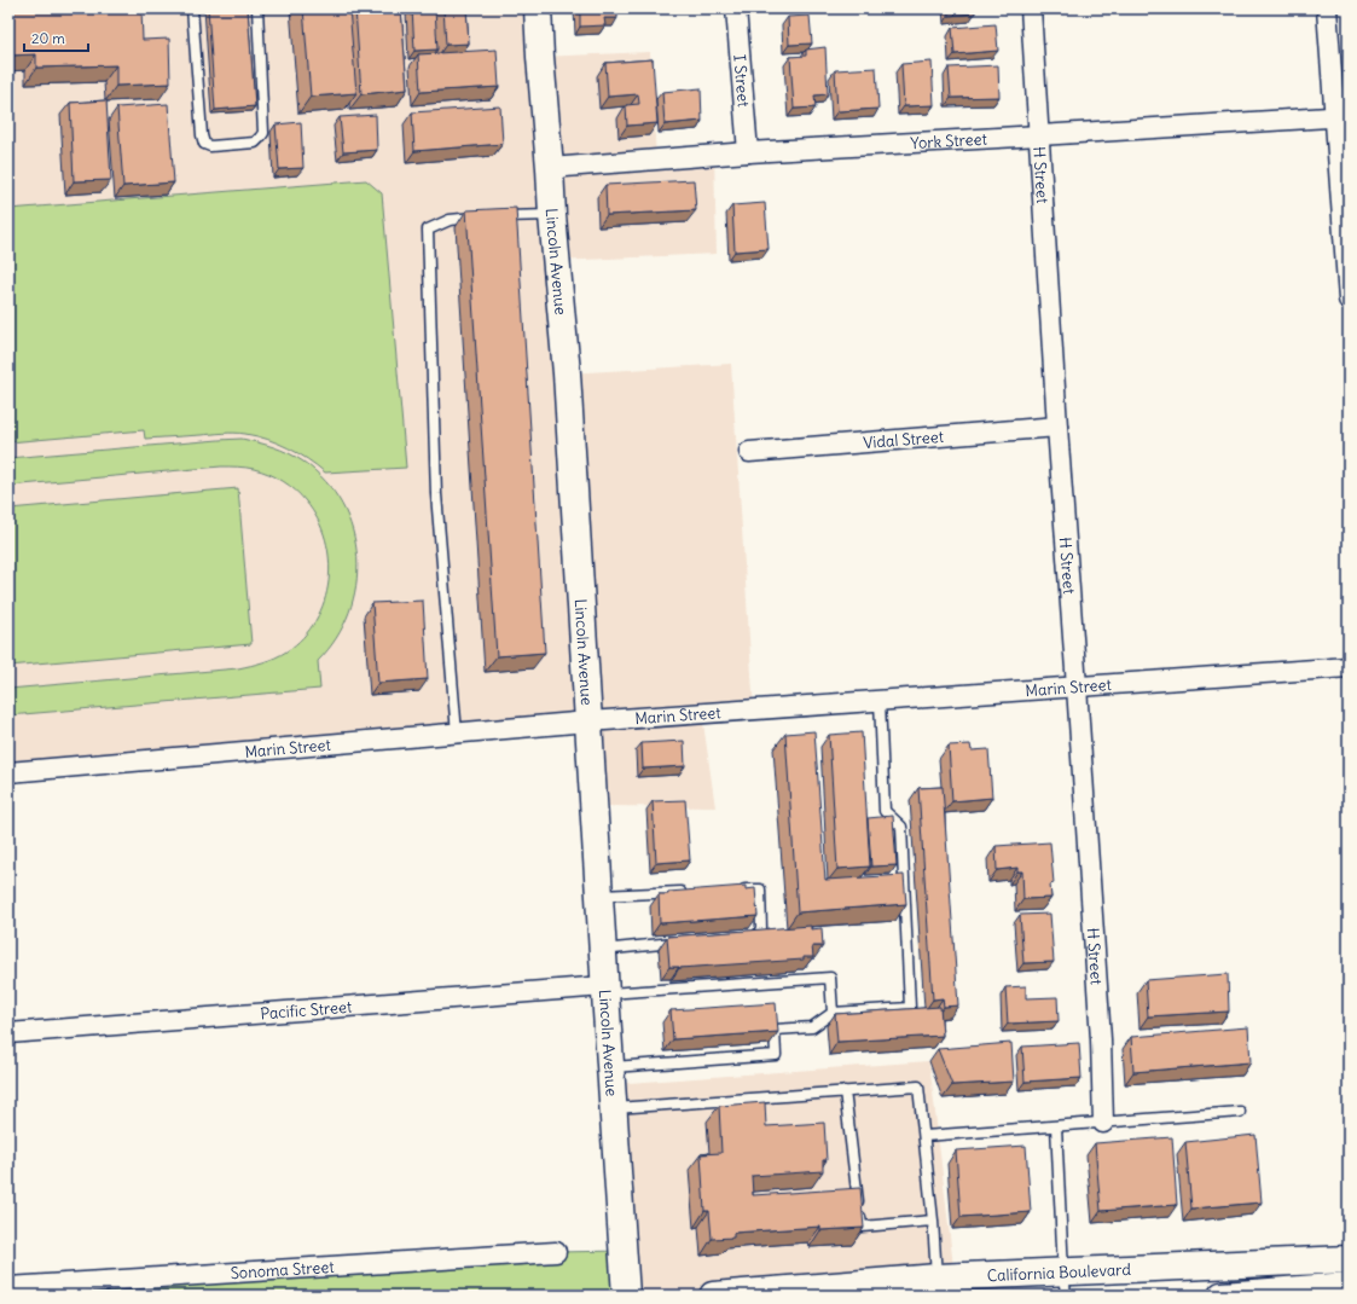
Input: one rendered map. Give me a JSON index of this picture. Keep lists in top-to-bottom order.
{
  "streets": {
    "main road": ["Lincoln Avenue", "California Boulevard"],
    "street": [
      "I Street",
      "York Street",
      "H Street",
      "Vidal Street",
      "Marin Street",
      "Pacific Street",
      "Sonoma Street"
    ]
  },
  "crossings": [
    ["I Street", "York Street"],
    ["York Street", "H Street"],
    ["York Street", "Lincoln Avenue"],
    ["H Street", "Vidal Street"],
    ["H Street", "Marin Street"],
    ["Lincoln Avenue", "Marin Street"],
    ["Lincoln Avenue", "Pacific Street"]
  ],
  "scale_bar": "20 m"
}
